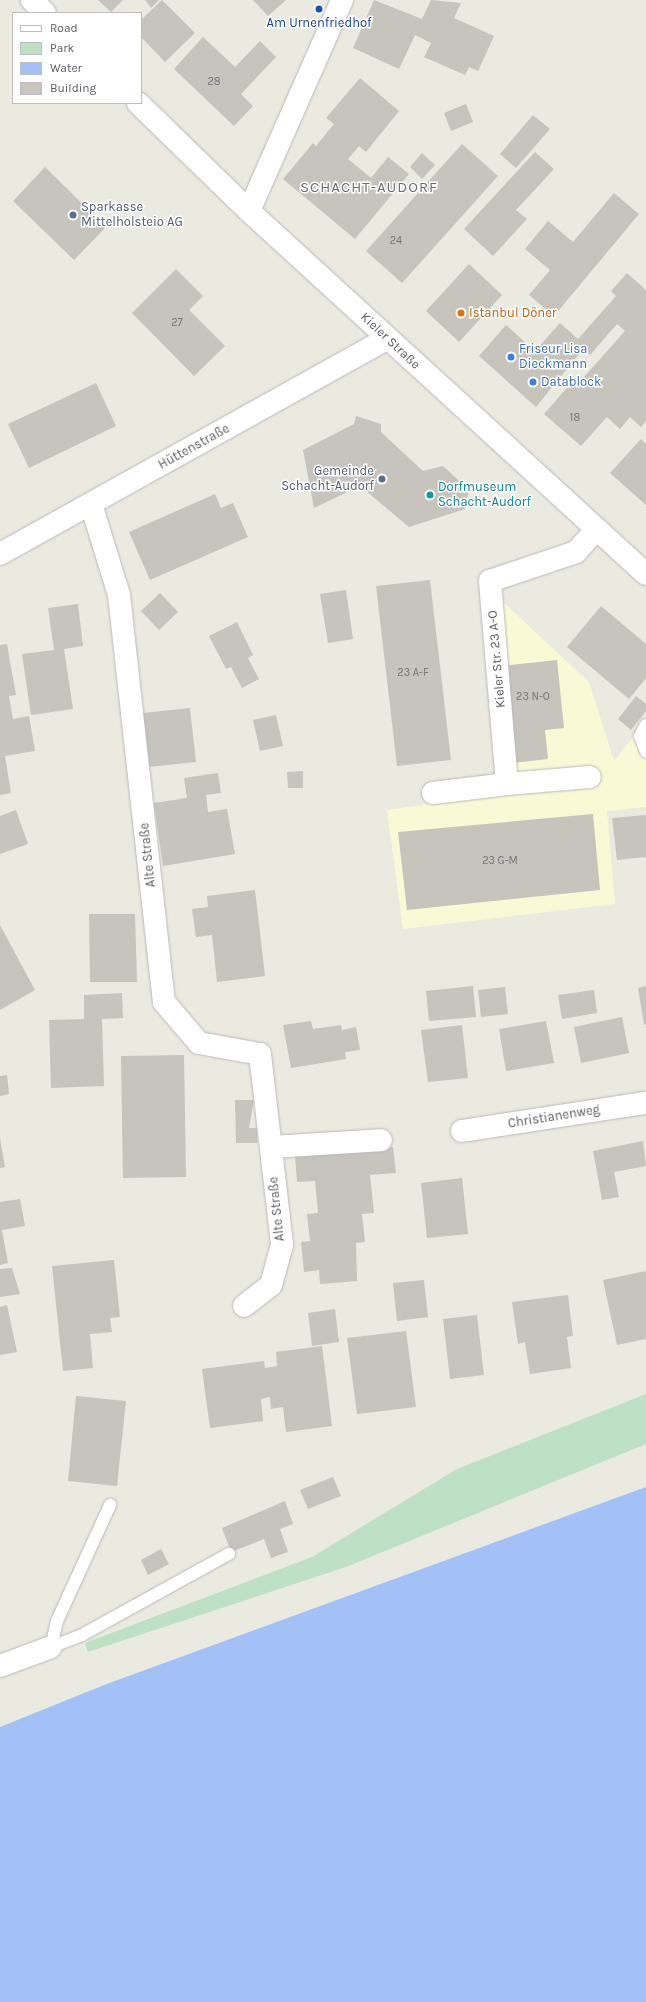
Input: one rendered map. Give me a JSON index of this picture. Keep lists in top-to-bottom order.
{
  "streets": {
    "street": [
      "Kieler Straße",
      "Hüttenstraße",
      "Kieler Str. 23 A-O",
      "Alte Straße",
      "Christianenweg"
    ]
  },
  "crossings": [
    ["Kieler Straße", "Hüttenstraße"],
    ["Kieler Straße", "Kieler Str. 23 A-O"],
    ["Hüttenstraße", "Alte Straße"]
  ],
  "districts": ["SCHACHT-AUDORF"],
  "places": [
    "Am Urnenfriedhof",
    "Sparkasse Mittelholsteio AG",
    "Istanbul Döner",
    "Friseur Lisa Dieckmann",
    "Datablock",
    "Gemeinde Schacht-Audorf",
    "Dorfmuseum Schacht-Audorf"
  ],
  "house_numbers": [
    "28",
    "24",
    "27",
    "18",
    "23 A-F",
    "23 N-O",
    "23 G-M"
  ],
  "legend": [
    "Road",
    "Park",
    "Water",
    "Building"
  ]
}
